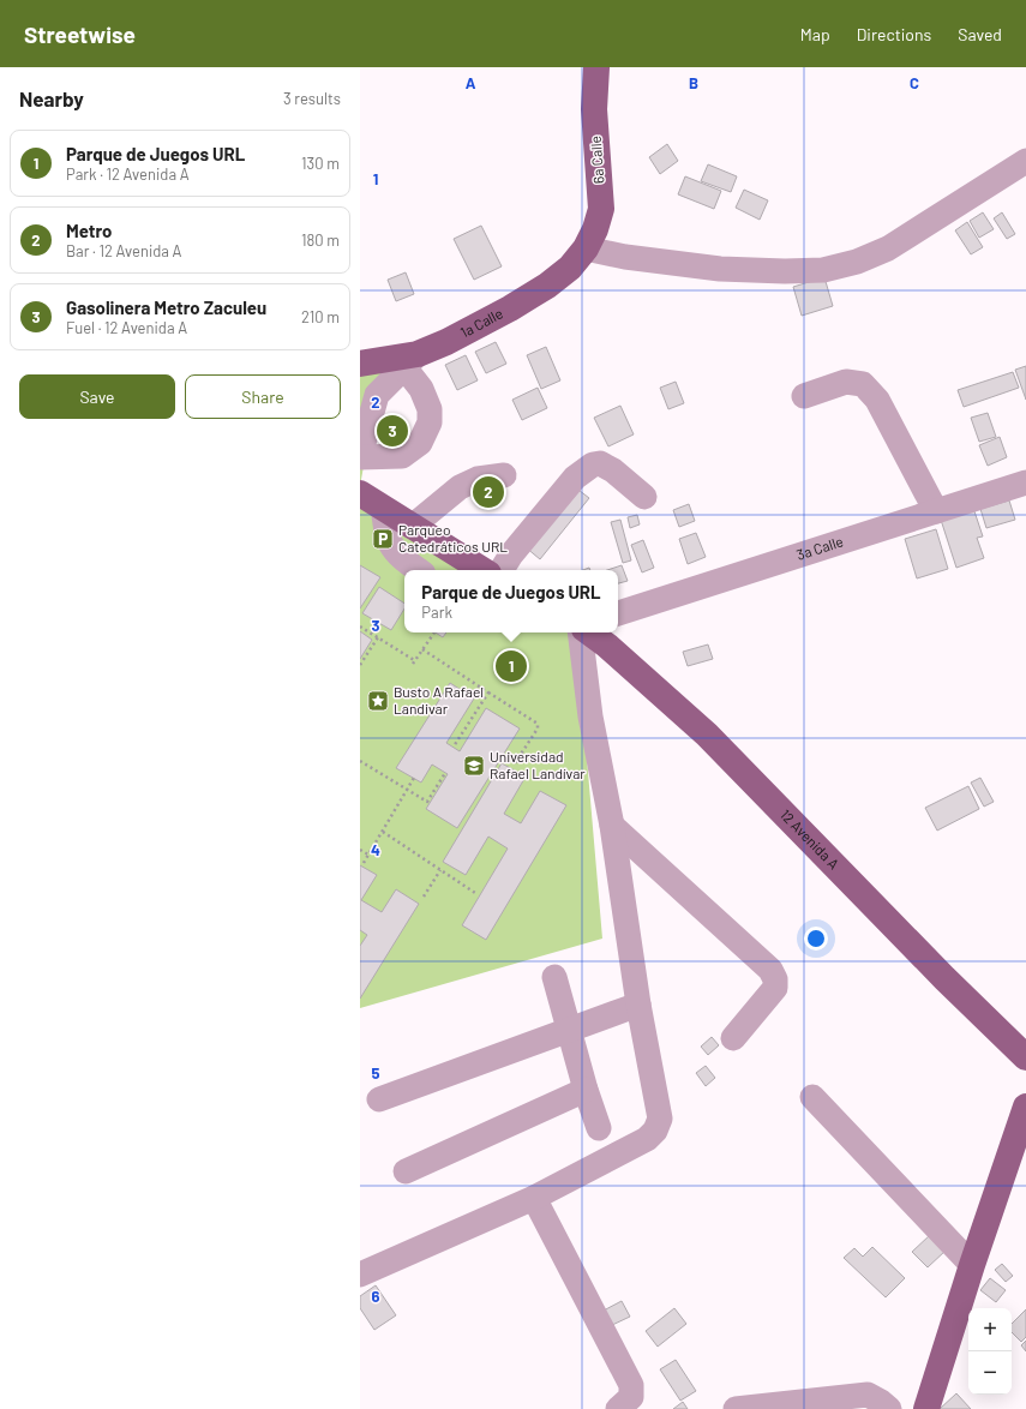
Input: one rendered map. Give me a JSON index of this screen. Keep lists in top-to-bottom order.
{
  "streets": {
    "main road": ["6a Calle", "1a Calle", "12 Avenida A"],
    "street": ["3a Calle"]
  },
  "crossings": [
    ["6a Calle", "1a Calle"]
  ],
  "places": {
    "parking": ["Parqueo Catedráticos URL"],
    "place": ["Busto A Rafael Landivar"],
    "school or university": ["Universidad Rafael Landívar"]
  },
  "page": {
    "header": "Streetwise",
    "nav": ["Map", "Directions", "Saved"],
    "heading": ["Nearby", "3 results"],
    "list": [
      {
        "mark": "1",
        "name": "Parque de Juegos URL",
        "note": "Park · 12 Avenida A",
        "value": "130 m"
      },
      {
        "mark": "2",
        "name": "Metro",
        "note": "Bar · 12 Avenida A",
        "value": "180 m"
      },
      {
        "mark": "3",
        "name": "Gasolinera Metro Zaculeu",
        "note": "Fuel · 12 Avenida A",
        "value": "210 m"
      }
    ],
    "buttons": ["Save", "Share"],
    "pins": ["3", "2", "1"],
    "popup": ["Parque de Juegos URL", "Park"],
    "map_buttons": ["+", "−"]
  },
  "grid": {
    "columns": ["A", "B", "C"],
    "rows": [
      "1",
      "2",
      "3",
      "4",
      "5",
      "6"
    ]
  }
}
